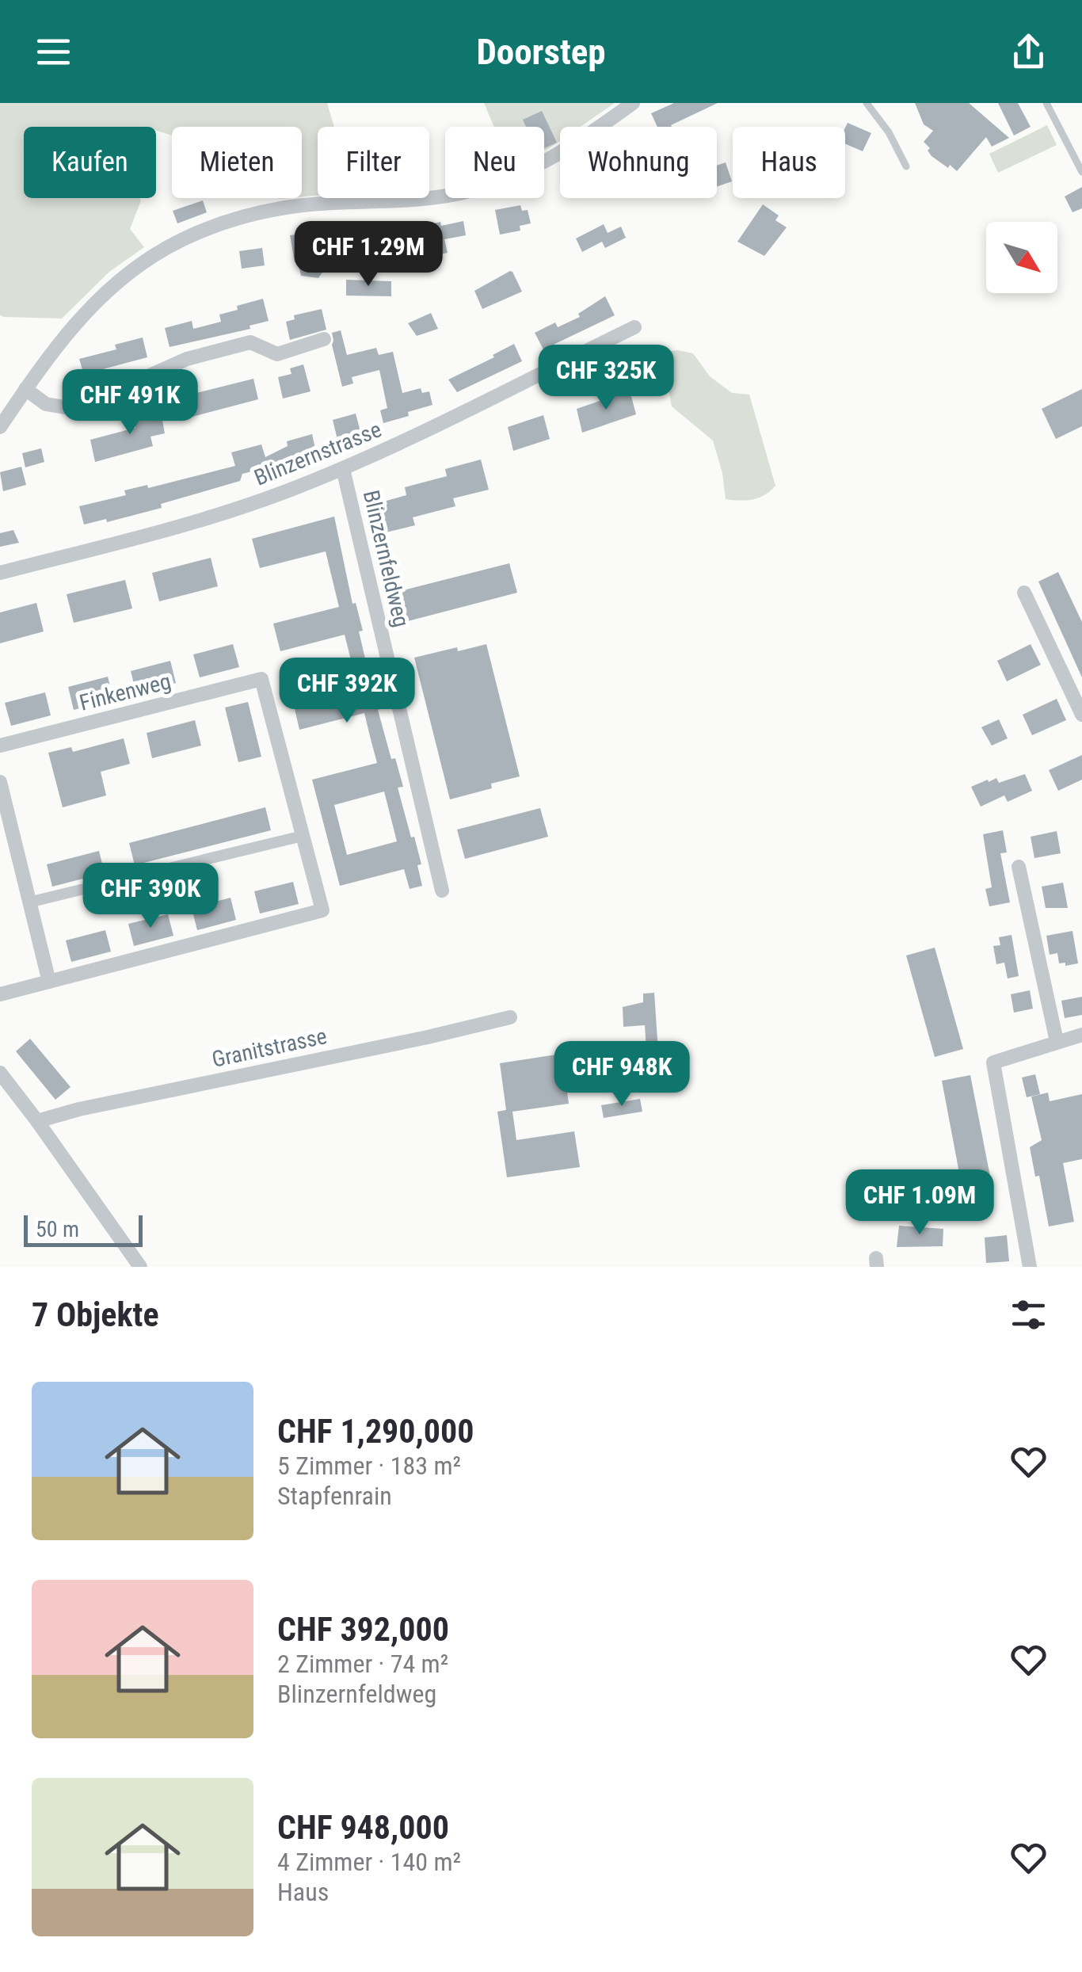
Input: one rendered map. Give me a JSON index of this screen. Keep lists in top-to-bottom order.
{
  "streets": {
    "street": [
      "Blinzernstrasse",
      "Blinzernfeldweg",
      "Finkenweg",
      "Granitstrasse"
    ]
  },
  "crossings": [
    ["Blinzernstrasse", "Blinzernfeldweg"]
  ],
  "scale_bar": "50 m",
  "north": "bottom right",
  "page": {
    "header": "Doorstep",
    "chip": [
      "Kaufen",
      "Mieten",
      "Filter",
      "Neu",
      "Wohnung",
      "Haus"
    ],
    "price": [
      "CHF 1.29M",
      "CHF 325K",
      "CHF 491K",
      "CHF 392K",
      "CHF 390K",
      "CHF 948K",
      "CHF 1.09M"
    ],
    "scale": "50 m",
    "heading": "7 Objekte",
    "list": [
      {
        "name": "CHF 1,290,000",
        "note": "5 Zimmer · 183 m² · Stapfenrain"
      },
      {
        "name": "CHF 392,000",
        "note": "2 Zimmer · 74 m² · Blinzernfeldweg"
      },
      {
        "name": "CHF 948,000",
        "note": "4 Zimmer · 140 m² · Haus"
      }
    ]
  }
}
